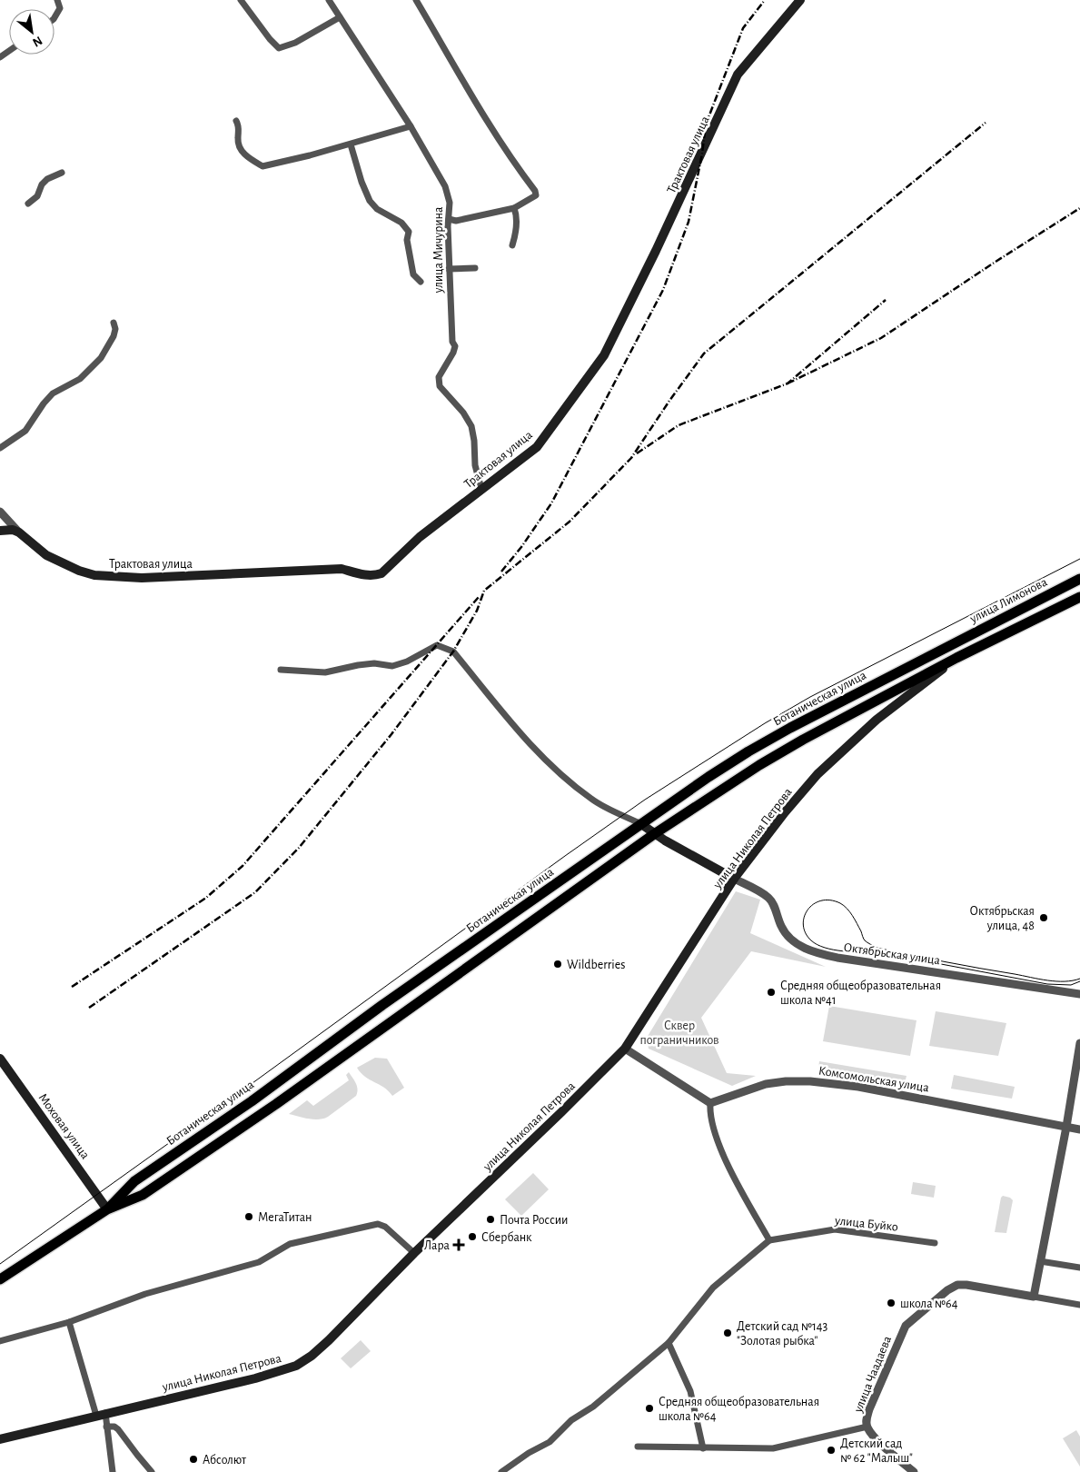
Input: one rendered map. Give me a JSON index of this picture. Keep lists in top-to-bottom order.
{
  "streets": {
    "main road": [
      "Трактовая улица",
      "улица Лимонова",
      "Ботаническая улица",
      "улица Николая Петрова",
      "Моховая улица"
    ],
    "street": [
      "улица Мичурина",
      "Октябрьская улица",
      "Комсомольская улица",
      "улица Буйко",
      "улица Чаадаева"
    ]
  },
  "crossings": [
    ["Трактовая улица", "улица Мичурина"],
    ["улица Лимонова", "Ботаническая улица"],
    ["Ботаническая улица", "улица Николая Петрова"],
    ["Ботаническая улица", "Моховая улица"],
    ["улица Николая Петрова", "Октябрьская улица"]
  ],
  "parks": ["Сквер пограничников"],
  "places": {
    "other": [
      "Октябрьская улица, 48",
      "Wildberries",
      "Средняя общеобразовательная школа №41",
      "МегаТитан",
      "Почта России",
      "Сбербанк",
      "школа №64",
      "Детский сад №143 \"Золотая рыбка\"",
      "Средняя общеобразовательная школа №64",
      "Детский сад № 62 \"Малыш\"",
      "Абсолют"
    ],
    "health": ["Лара"]
  },
  "north": "bottom right"
}
